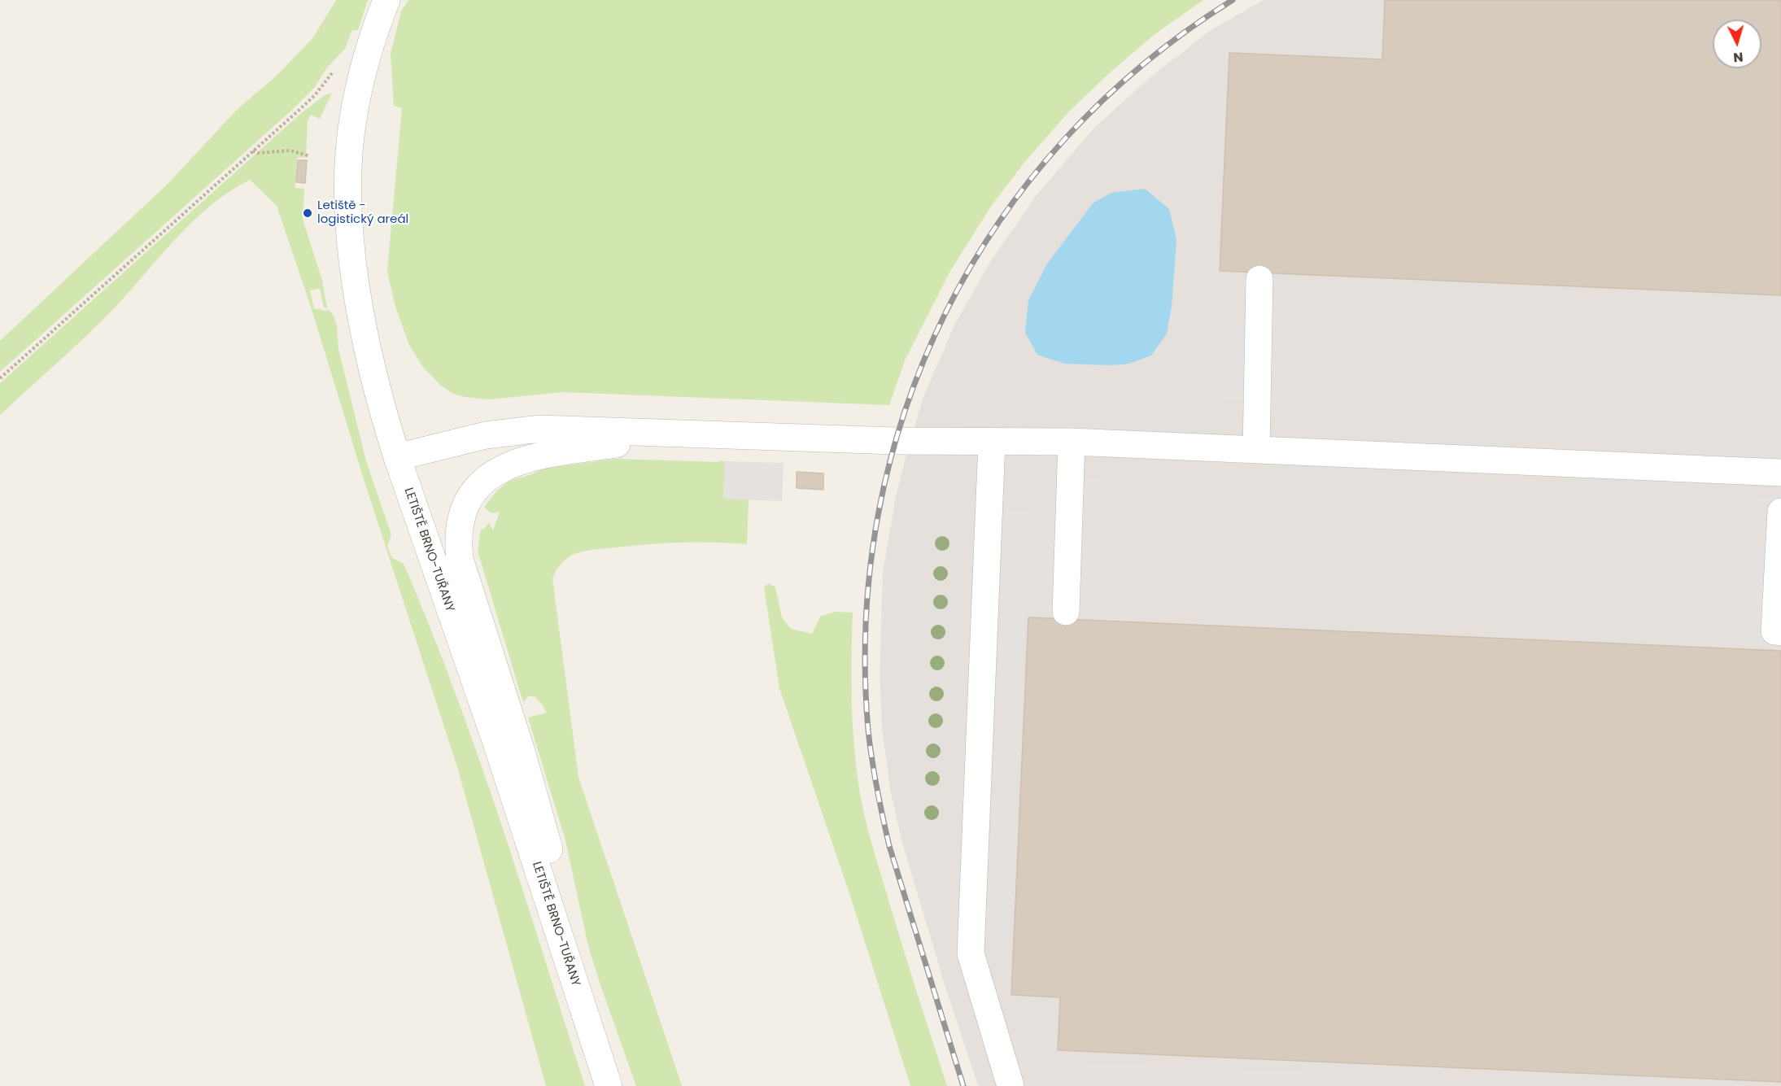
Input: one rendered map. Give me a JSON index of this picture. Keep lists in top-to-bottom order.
{
  "streets": {
    "street": ["LETIŠTĚ BRNO-TUŘANY"]
  },
  "places": ["Letiště - logistický areál"],
  "north": "bottom"
}
